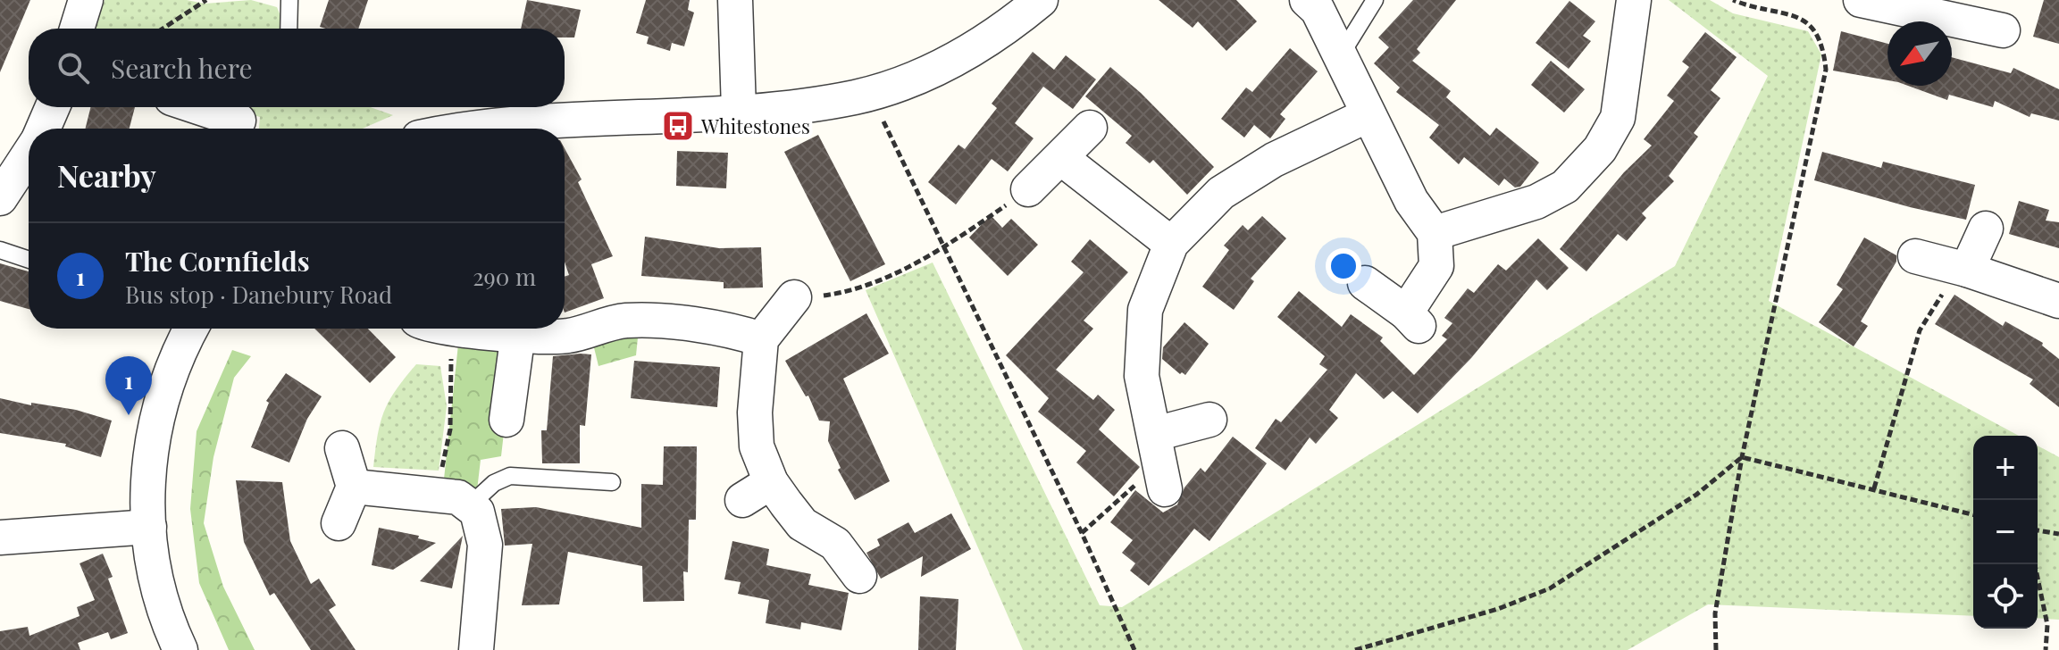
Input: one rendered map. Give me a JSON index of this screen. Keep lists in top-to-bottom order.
{
  "places": {
    "bus stop": ["Whitestones"]
  },
  "north": "bottom left",
  "page": {
    "search": "Search here",
    "heading": "Nearby",
    "list": [
      {
        "mark": "1",
        "name": "The Cornfields",
        "note": "Bus stop · Danebury Road",
        "value": "290 m"
      }
    ],
    "pins": "1",
    "map_buttons": ["+", "−"]
  }
}
